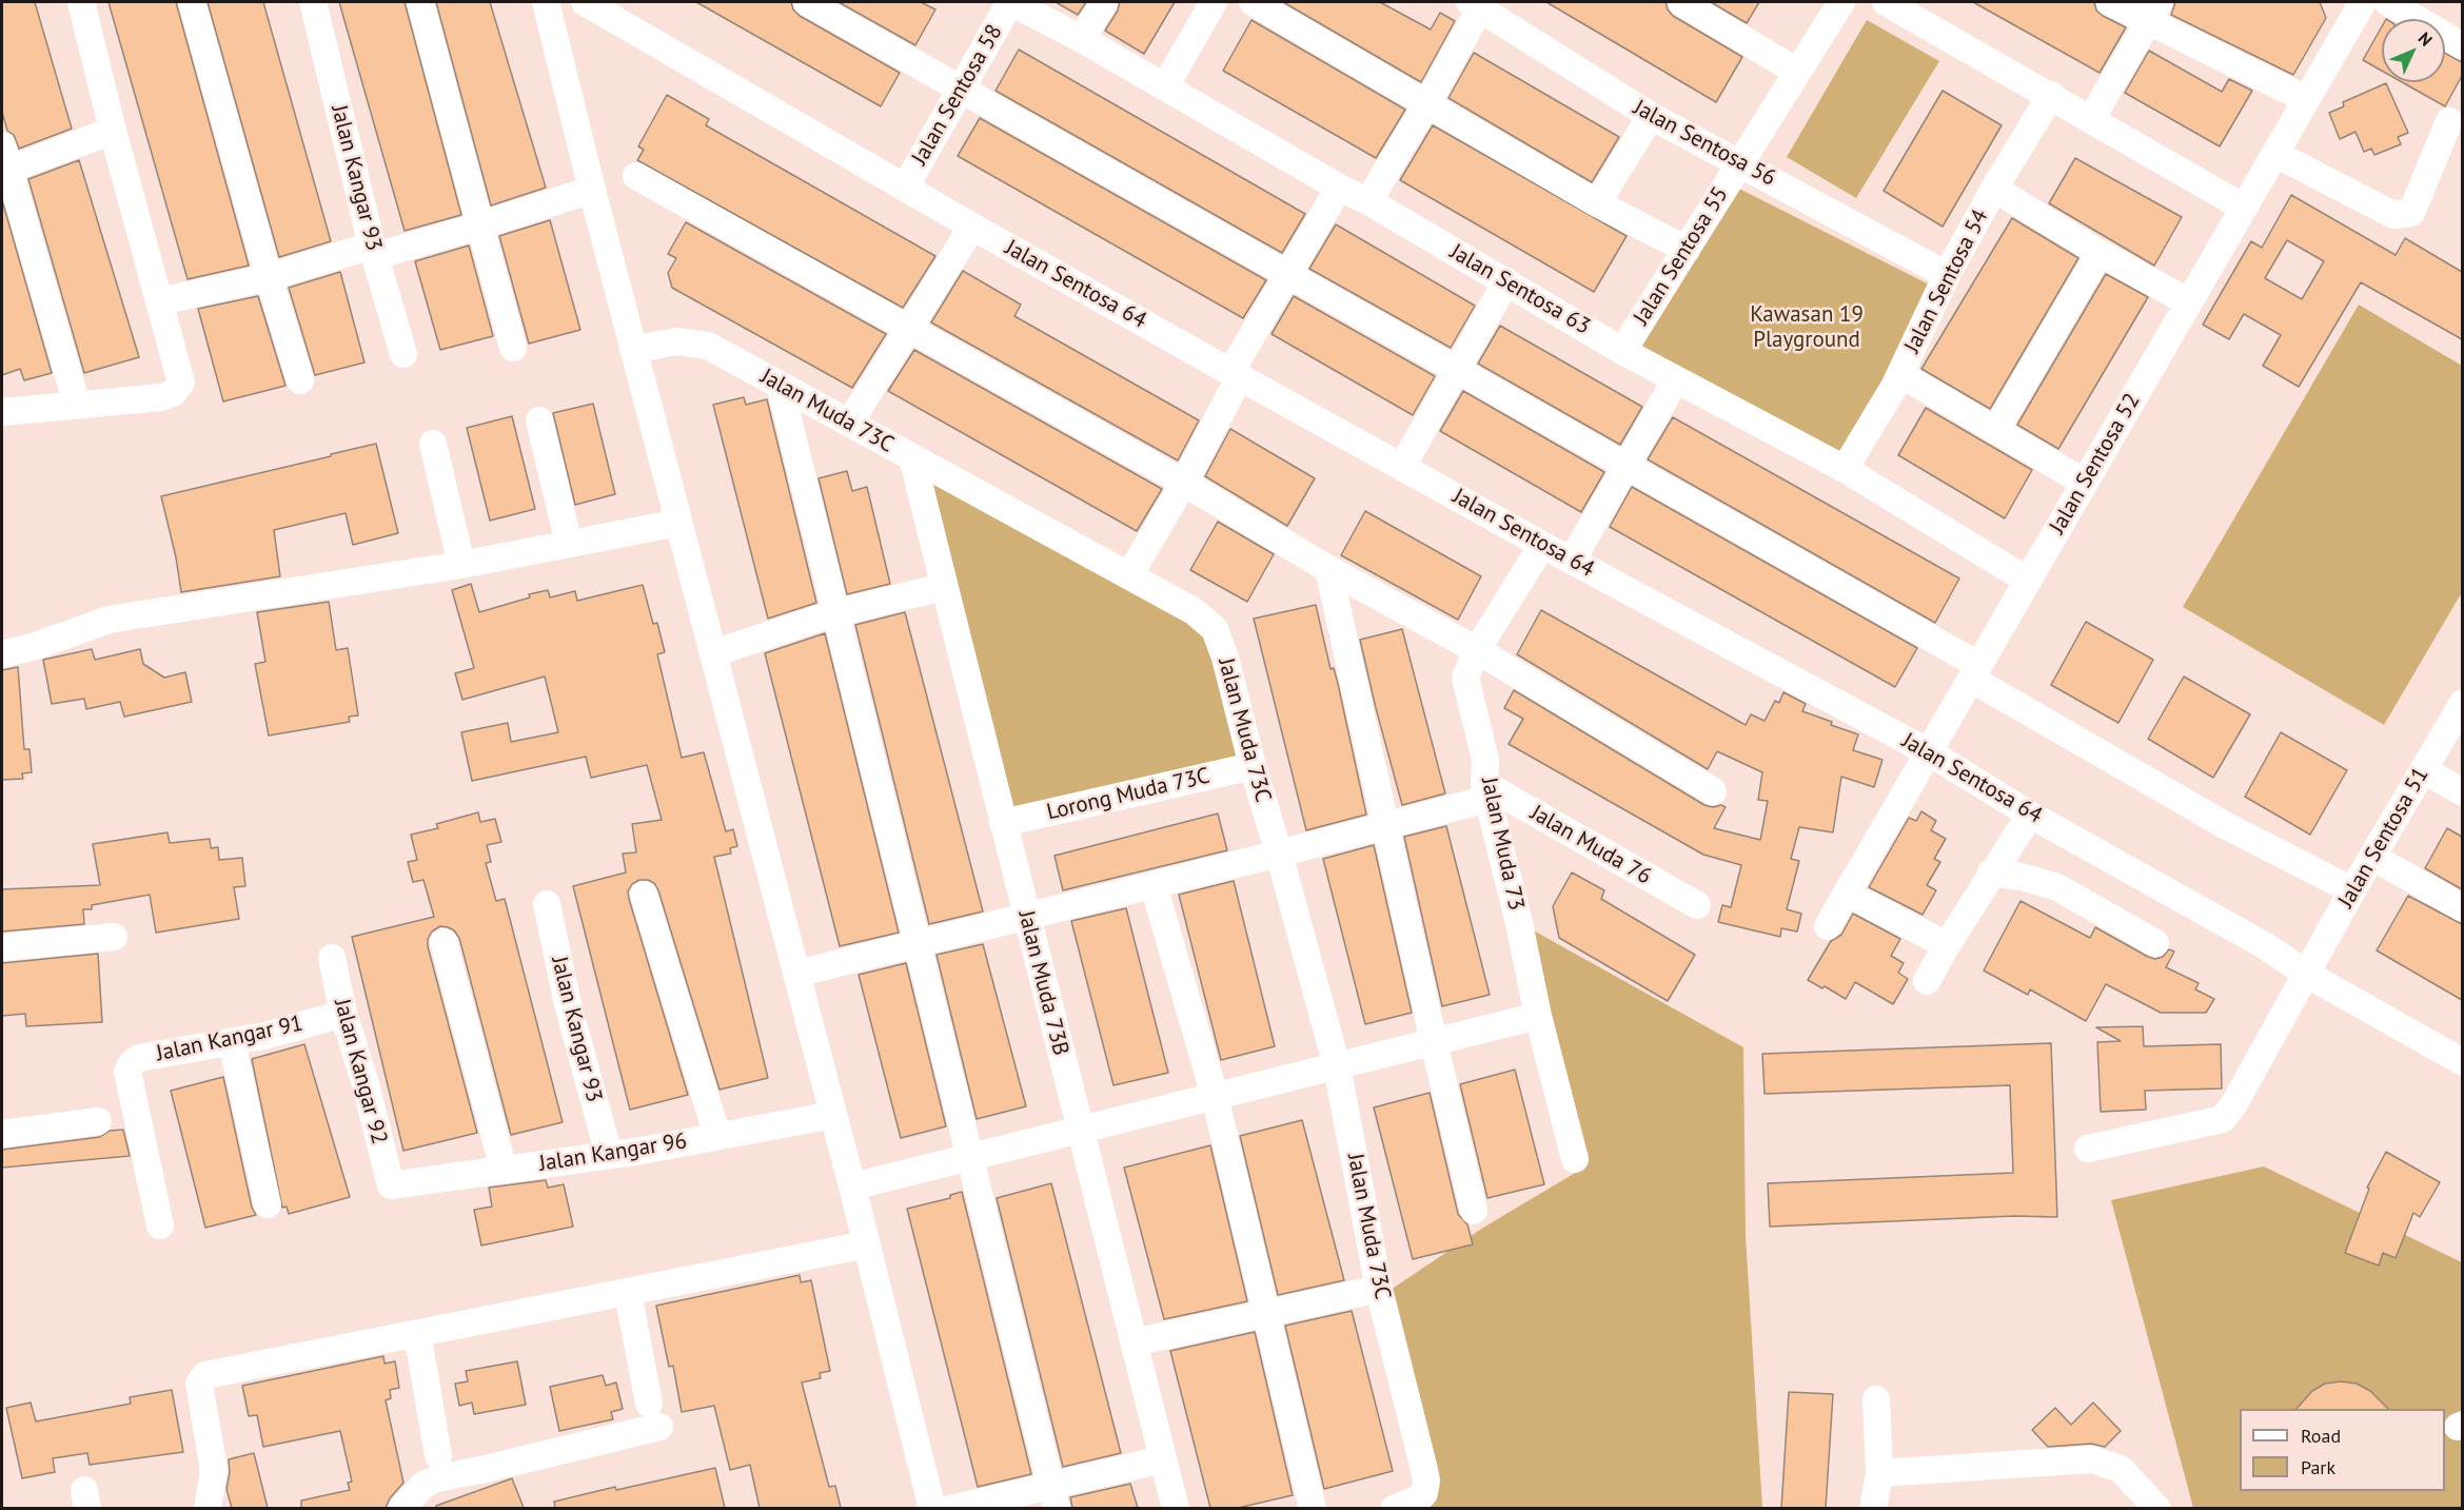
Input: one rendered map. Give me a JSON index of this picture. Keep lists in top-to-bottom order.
{
  "streets": {
    "street": [
      "Jalan Sentosa 58",
      "Jalan Sentosa 56",
      "Jalan Kangar 93",
      "Jalan Sentosa 55",
      "Jalan Sentosa 54",
      "Jalan Sentosa 64",
      "Jalan Sentosa 63",
      "Jalan Muda 73C",
      "Jalan Sentosa 52",
      "Lorong Muda 73C",
      "Jalan Sentosa 51",
      "Jalan Muda 73",
      "Jalan Muda 76",
      "Jalan Muda 73B",
      "Jalan Kangar 91",
      "Jalan Kangar 92",
      "Jalan Kangar 96"
    ]
  },
  "crossings": [
    ["Jalan Sentosa 58", "Jalan Sentosa 64"],
    ["Jalan Sentosa 58", "Jalan Sentosa 63"],
    ["Jalan Sentosa 56", "Jalan Sentosa 55"],
    ["Jalan Sentosa 56", "Jalan Sentosa 54"],
    ["Jalan Kangar 93", "Jalan Kangar 96"],
    ["Jalan Sentosa 55", "Jalan Sentosa 63"],
    ["Jalan Sentosa 54", "Jalan Sentosa 63"],
    ["Jalan Sentosa 64", "Jalan Sentosa 52"],
    ["Jalan Sentosa 64", "Jalan Sentosa 51"],
    ["Jalan Sentosa 64", "Jalan Muda 73"],
    ["Jalan Sentosa 63", "Jalan Sentosa 52"],
    ["Jalan Muda 73C", "Lorong Muda 73C"],
    ["Jalan Muda 73C", "Jalan Muda 73B"],
    ["Lorong Muda 73C", "Jalan Muda 73B"],
    ["Jalan Muda 73", "Jalan Muda 76"],
    ["Jalan Kangar 91", "Jalan Kangar 92"],
    ["Jalan Kangar 92", "Jalan Kangar 96"]
  ],
  "parks": ["Kawasan 19 Playground"],
  "legend": ["Road", "Park"],
  "north": "top right"
}
